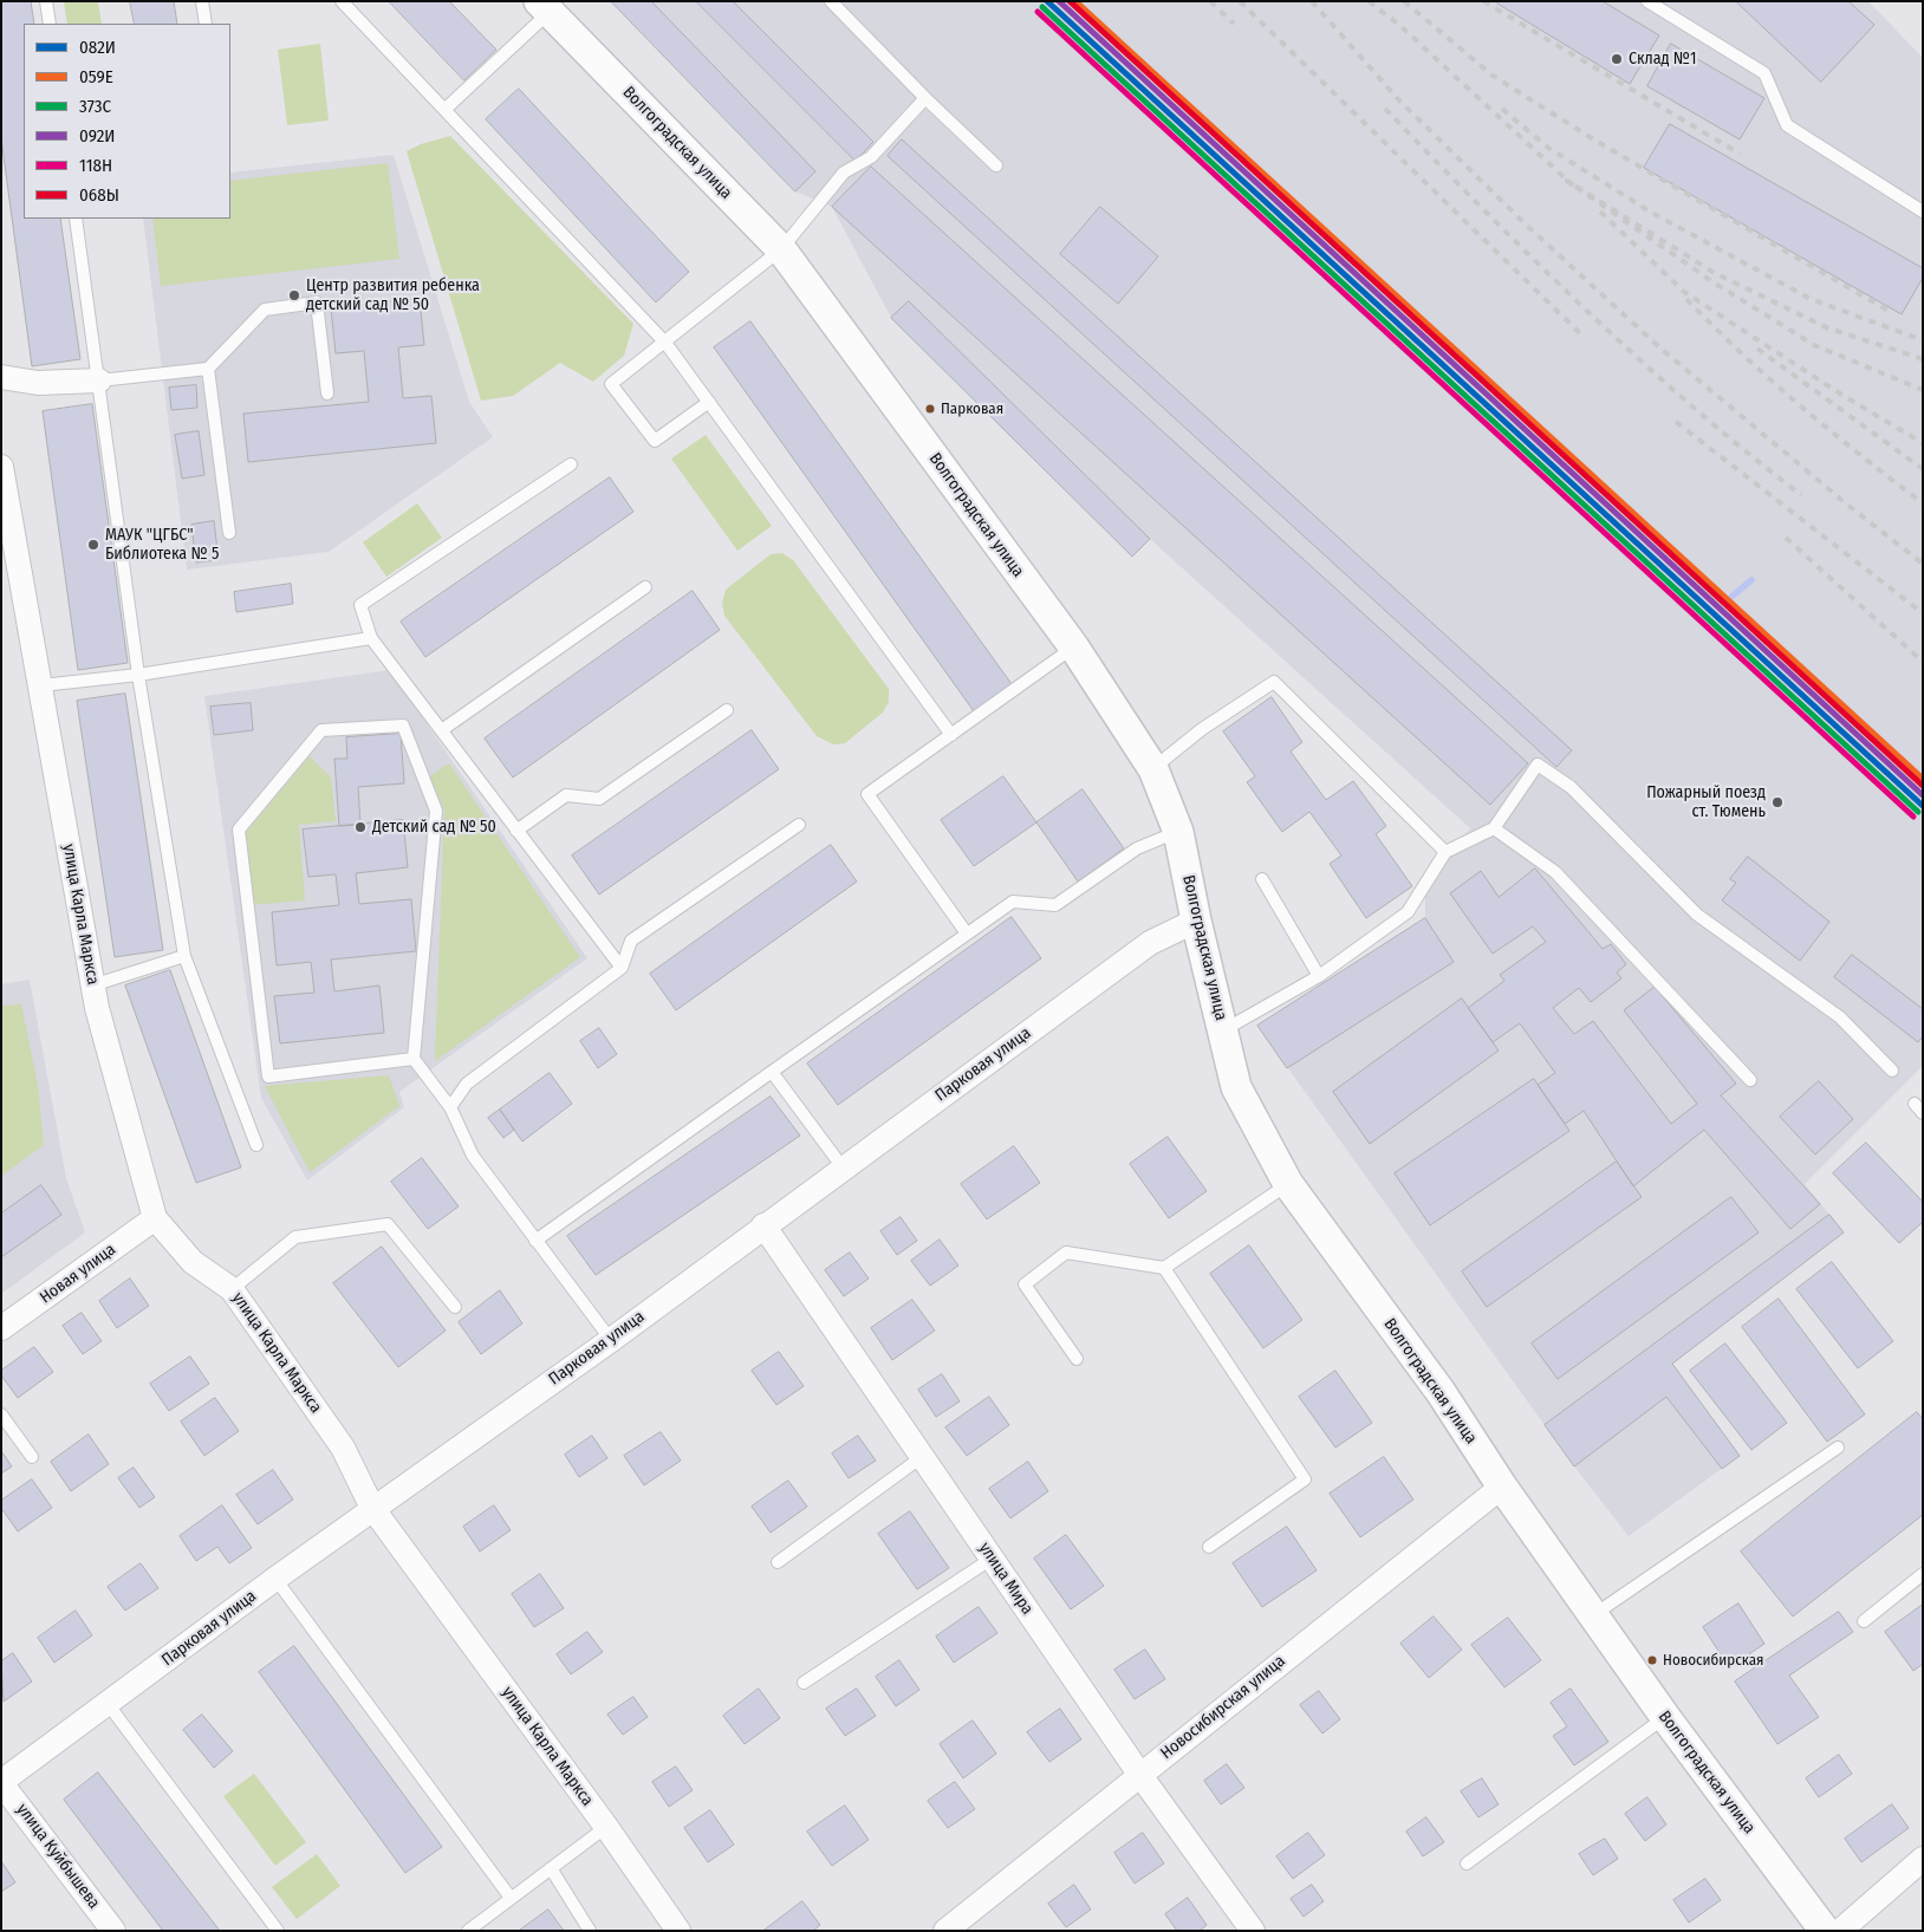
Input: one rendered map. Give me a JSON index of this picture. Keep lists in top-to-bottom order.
{
  "streets": {
    "street": [
      "Волгоградская улица",
      "улица Карла Маркса",
      "Парковая улица",
      "Новая улица",
      "улица Мира",
      "Новосибирская улица",
      "улица Куйбышева"
    ]
  },
  "crossings": [
    ["Волгоградская улица", "Парковая улица"],
    ["Волгоградская улица", "Новосибирская улица"],
    ["улица Карла Маркса", "Парковая улица"],
    ["улица Карла Маркса", "Новая улица"],
    ["Парковая улица", "улица Мира"],
    ["Парковая улица", "улица Куйбышева"],
    ["улица Мира", "Новосибирская улица"]
  ],
  "places": [
    "Склад №1",
    "Центр развития ребенка детский сад № 50",
    "Парковая",
    "МАУК \"ЦГБС\" Библиотека № 5",
    "Пожарный поезд ст. Тюмень",
    "Детский сад № 50",
    "Новосибирская"
  ],
  "lines": [
    "transit line 082И",
    "transit line 059Е",
    "transit line 092И",
    "transit line 068Ы",
    "transit line 373C",
    "transit line 118Н"
  ],
  "legend": [
    "082И",
    "059Е",
    "373C",
    "092И",
    "118Н",
    "068Ы"
  ]
}
